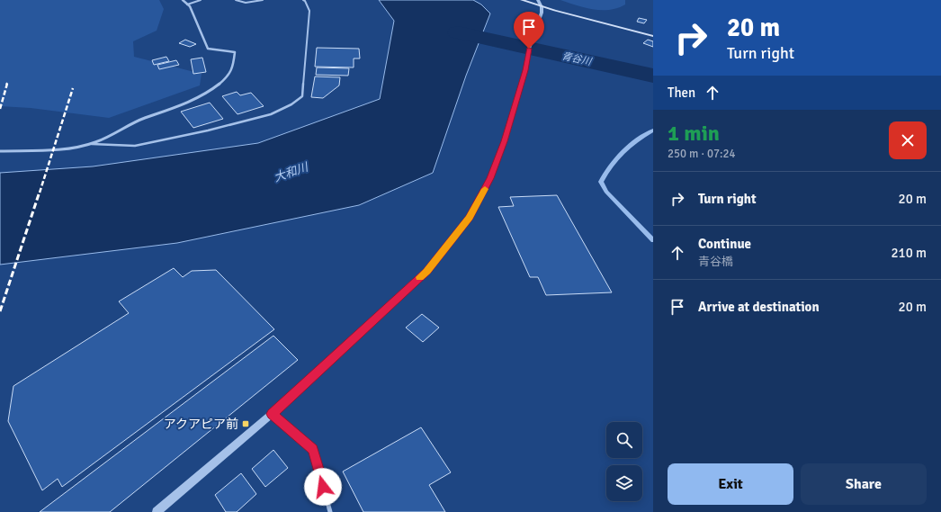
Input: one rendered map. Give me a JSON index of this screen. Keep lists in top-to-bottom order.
{
  "water": ["青谷川", "大和川"],
  "places": {
    "transit": ["アクアピア前"]
  },
  "page": {
    "turn": ["20 m", "Turn right"],
    "then": "Then",
    "heading": ["1 min", "250 m · 07:24"],
    "list": [
      {
        "name": "Turn right",
        "value": "20 m"
      },
      {
        "name": "Continue",
        "note": "青谷橋",
        "value": "210 m"
      },
      {
        "name": "Arrive at destination",
        "value": "20 m"
      }
    ],
    "buttons": ["Exit", "Share"]
  }
}
